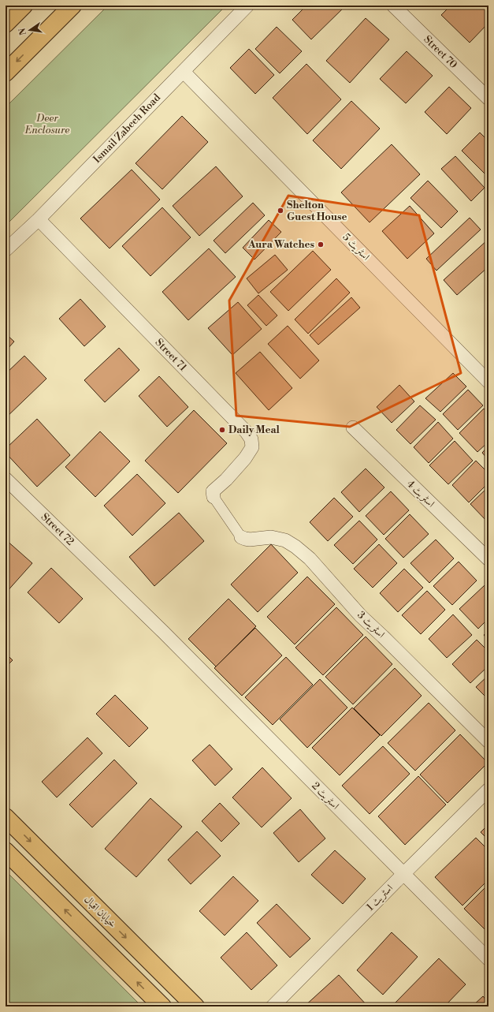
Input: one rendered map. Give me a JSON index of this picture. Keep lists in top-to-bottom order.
{
  "streets": {
    "main road": ["خیابان اقبال"],
    "street": [
      "Street 70",
      "Ismail Zabeeh Road",
      "اسٹریٹ 5",
      "Street 71",
      "اسٹریٹ 4",
      "Street 72",
      "اسٹریٹ 3",
      "اسٹریٹ 2",
      "اسٹریٹ 1"
    ]
  },
  "crossings": [
    ["Ismail Zabeeh Road", "اسٹریٹ 5"],
    ["Ismail Zabeeh Road", "Street 71"],
    ["Street 72", "اسٹریٹ 2"],
    ["اسٹریٹ 2", "اسٹریٹ 1"]
  ],
  "parks": ["Deer Enclosure"],
  "places": ["Shelton Guest House", "Aura Watches", "Daily Meal"],
  "north": "left"
}
